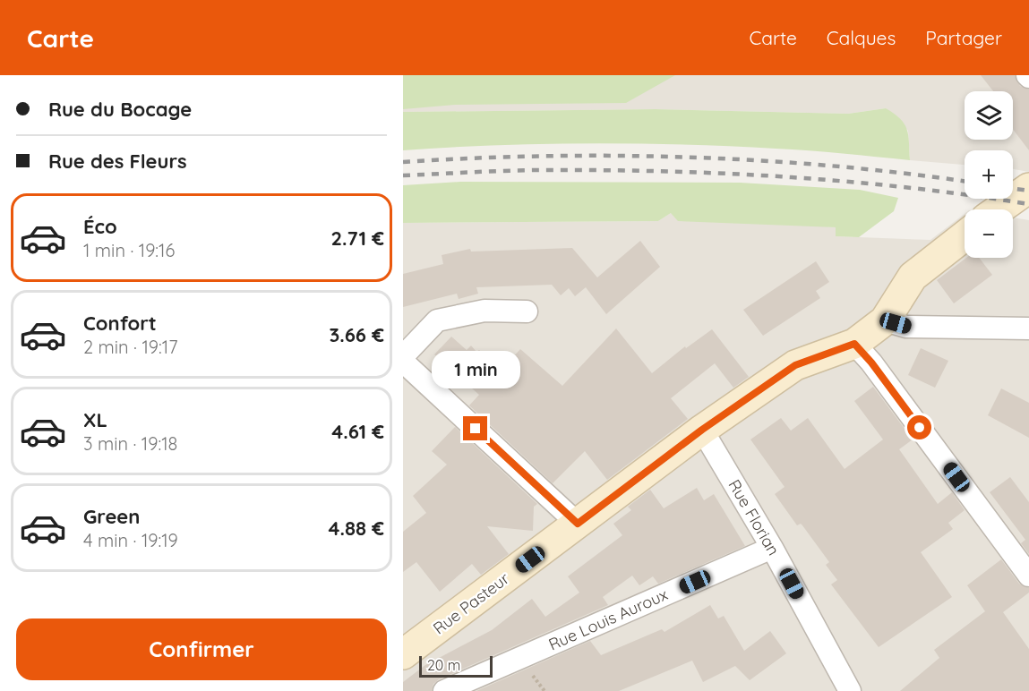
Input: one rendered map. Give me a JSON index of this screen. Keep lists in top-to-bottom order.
{
  "streets": {
    "street": ["Rue Florian", "Rue Pasteur", "Rue Louis Auroux"]
  },
  "crossings": [
    ["Rue Florian", "Rue Pasteur"],
    ["Rue Florian", "Rue Louis Auroux"]
  ],
  "scale_bar": "20 m",
  "page": {
    "header": "Carte",
    "nav": ["Carte", "Calques", "Partager"],
    "banner": ["Rue du Bocage", "Rue des Fleurs"],
    "map_buttons": ["+", "−"],
    "list": [
      {
        "name": "Éco",
        "note": "1 min · 19:16",
        "value": "2.71 €"
      },
      {
        "name": "Confort",
        "note": "2 min · 19:17",
        "value": "3.66 €"
      },
      {
        "name": "XL",
        "note": "3 min · 19:18",
        "value": "4.61 €"
      },
      {
        "name": "Green",
        "note": "4 min · 19:19",
        "value": "4.88 €"
      }
    ],
    "bubble": "1 min",
    "buttons": "Confirmer",
    "scale": "20 m"
  }
}
